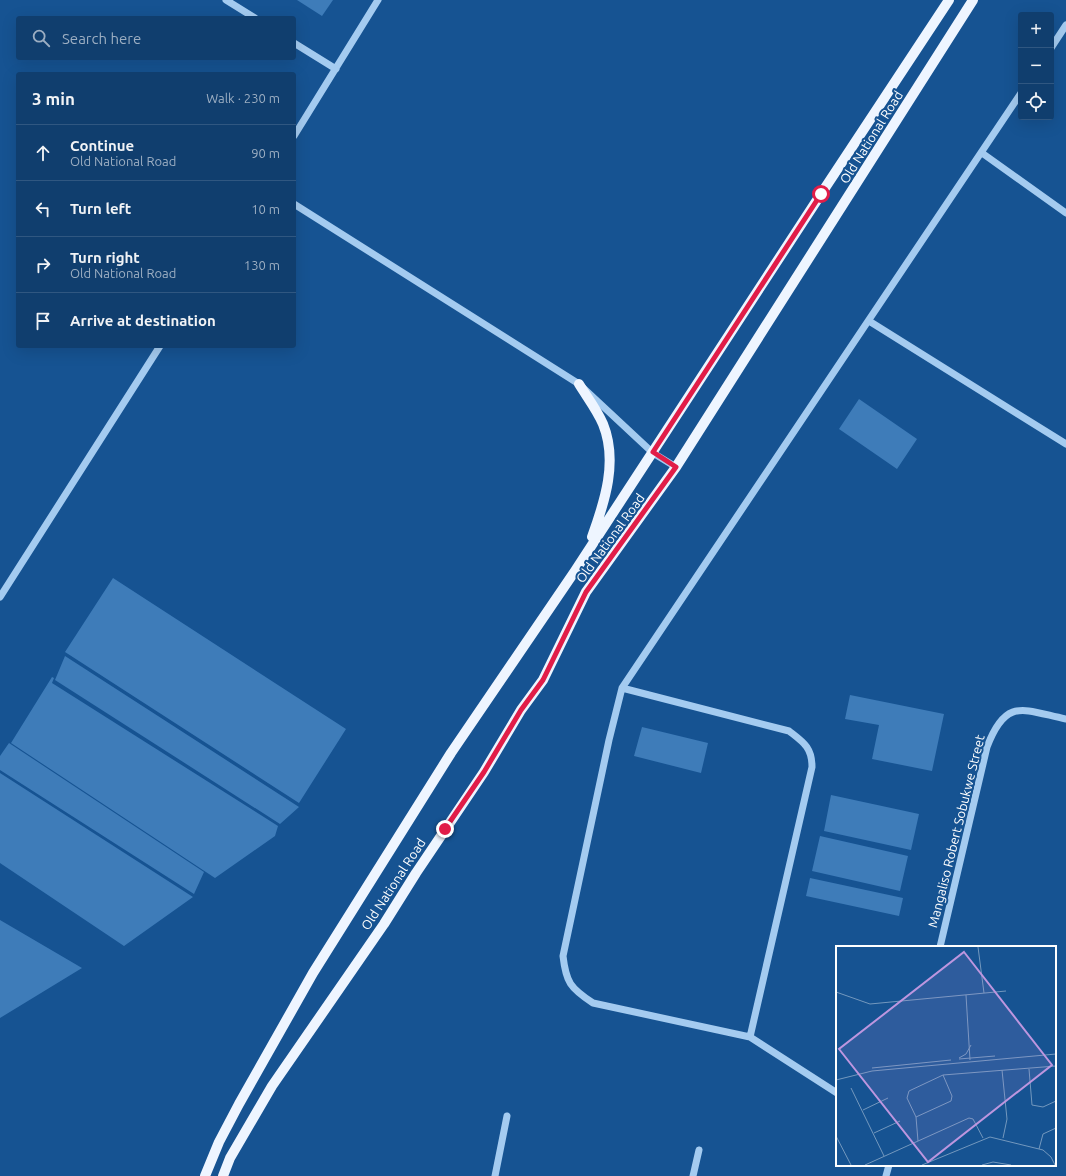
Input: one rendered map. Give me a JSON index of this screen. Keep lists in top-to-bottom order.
{
  "streets": {
    "main road": ["Old National Road"],
    "street": ["Mangaliso Robert Sobukwe Street"]
  },
  "page": {
    "map_buttons": ["+", "−"],
    "search": "Search here",
    "heading": ["3 min", "Walk · 230 m"],
    "list": [
      ["Continue", "Old National Road", "90 m"],
      ["Turn left", "10 m"],
      ["Turn right", "Old National Road", "130 m"],
      "Arrive at destination"
    ]
  }
}
